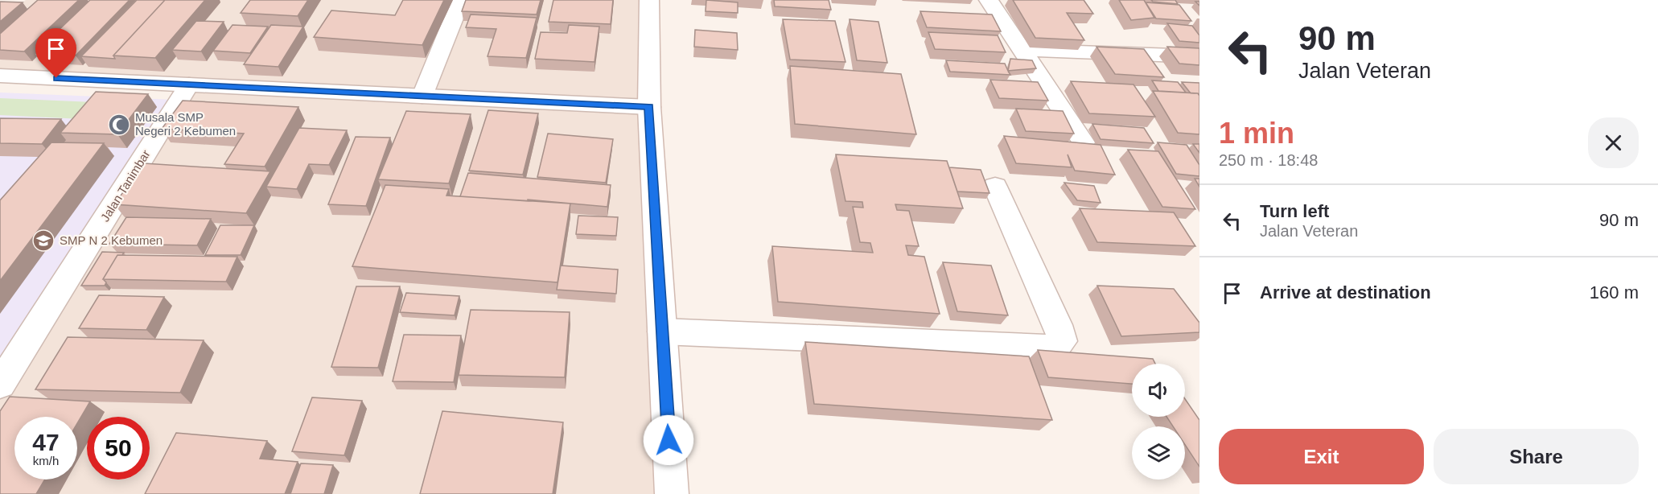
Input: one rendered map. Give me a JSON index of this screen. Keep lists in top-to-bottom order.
{
  "streets": {
    "street": ["Jalan Tanimbar"]
  },
  "places": {
    "mosque": ["Musala SMP Negeri 2 Kebumen"],
    "school or university": ["SMP N 2 Kebumen"]
  },
  "page": {
    "turn": ["90 m", "Jalan Veteran"],
    "heading": ["1 min", "250 m · 18:48"],
    "list": [
      {
        "name": "Turn left",
        "note": "Jalan Veteran",
        "value": "90 m"
      },
      {
        "name": "Arrive at destination",
        "value": "160 m"
      }
    ],
    "speed": "47 km/h",
    "limit": "50",
    "buttons": ["Exit", "Share"]
  }
}
